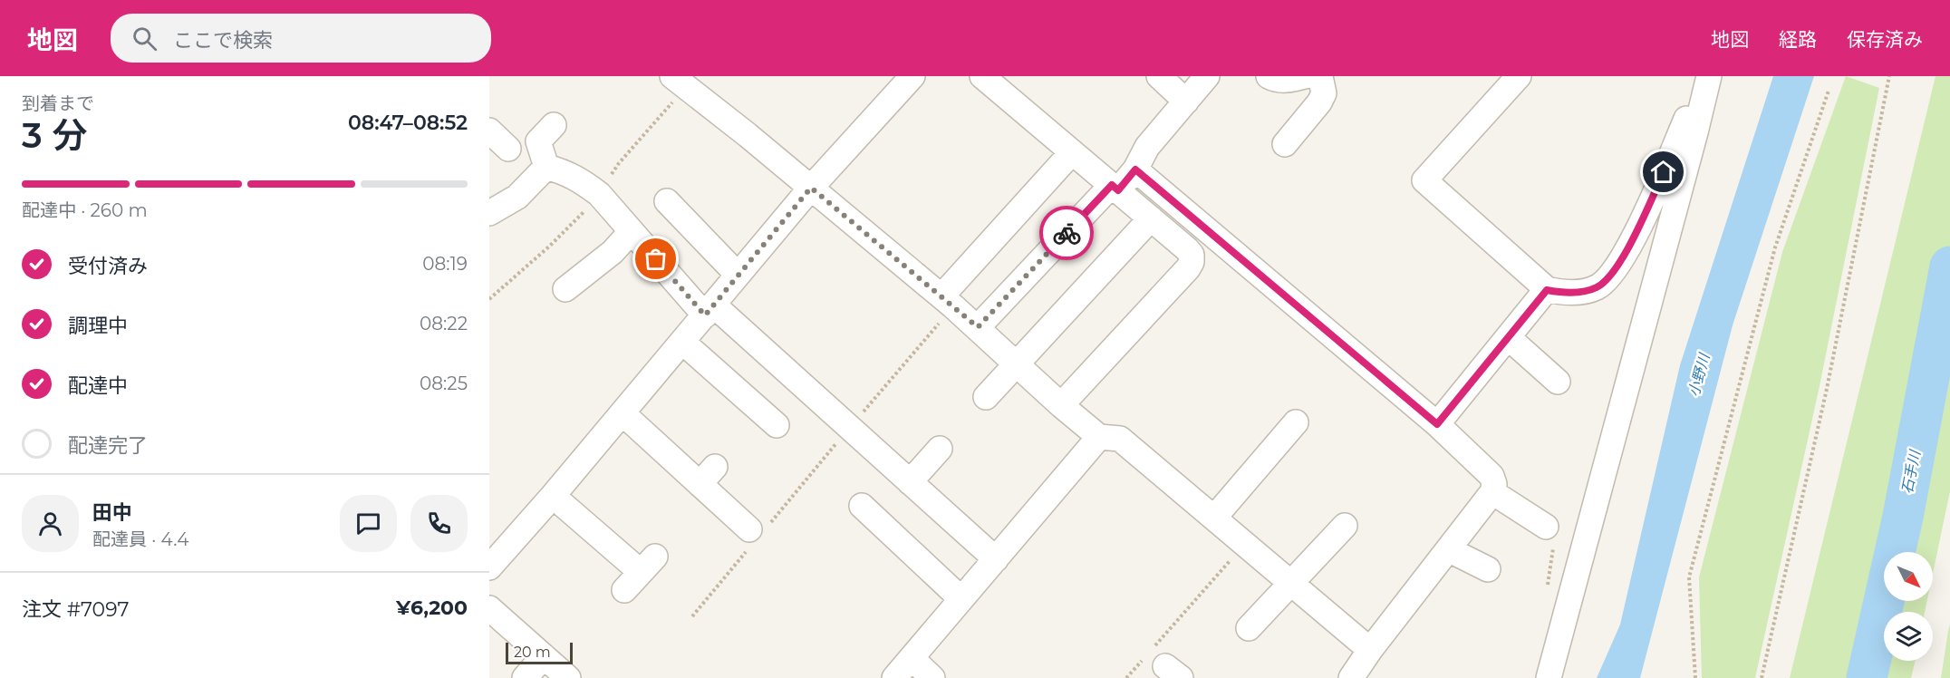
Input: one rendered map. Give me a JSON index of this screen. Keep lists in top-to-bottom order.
{
  "water": ["小野川", "石手川"],
  "scale_bar": "20 m",
  "north": "bottom right",
  "page": {
    "header": "地図",
    "search": "ここで検索",
    "nav": ["地図", "経路", "保存済み"],
    "heading": ["3 分", "到着まで", "08:47–08:52"],
    "panel": [
      "田中",
      "配達員 · 4.4",
      "注文 #7097",
      "¥6,200"
    ],
    "bar": "配達中 · 260 m",
    "list": [
      ["受付済み", "08:19"],
      ["調理中", "08:22"],
      ["配達中", "08:25"],
      "配達完了"
    ],
    "scale": "20 m"
  }
}
